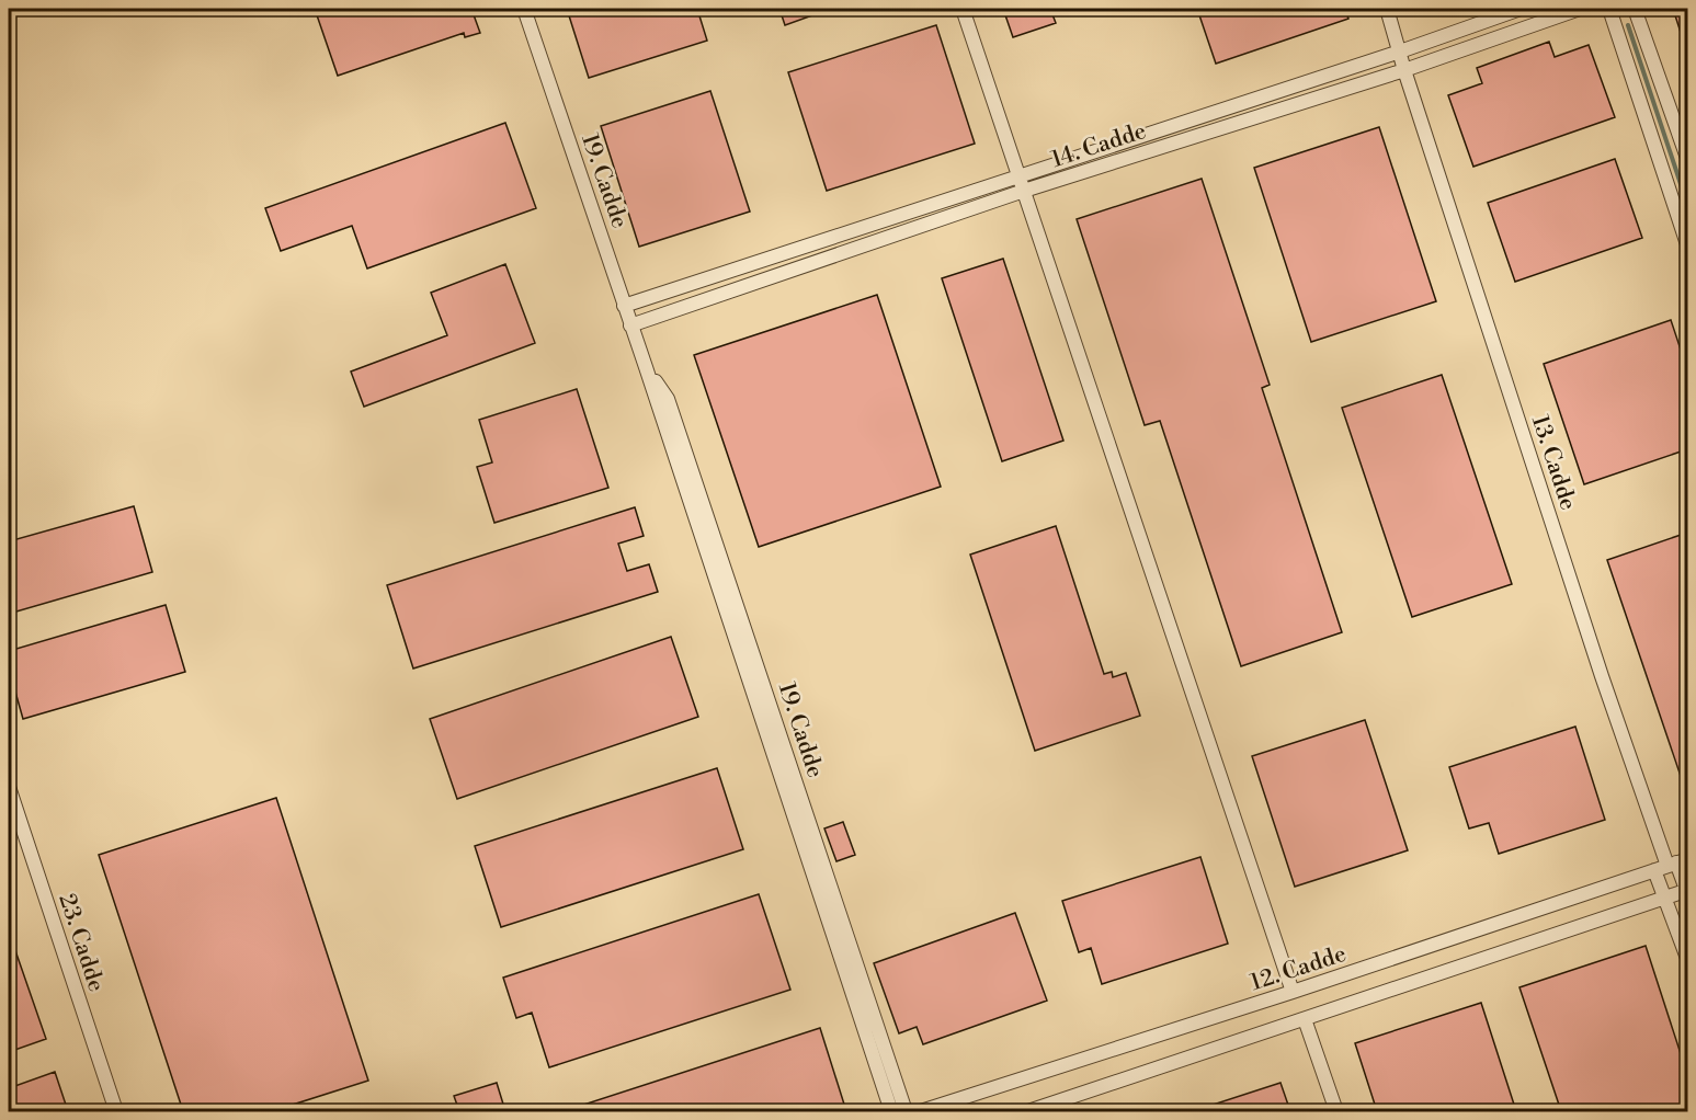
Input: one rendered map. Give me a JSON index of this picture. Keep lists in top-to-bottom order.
{
  "streets": {
    "lane": [
      "14. Cadde",
      "19. Cadde",
      "13. Cadde",
      "23. Cadde",
      "12. Cadde"
    ]
  },
  "crossings": [
    ["14. Cadde", "19. Cadde"],
    ["14. Cadde", "13. Cadde"],
    ["13. Cadde", "12. Cadde"]
  ]
}
